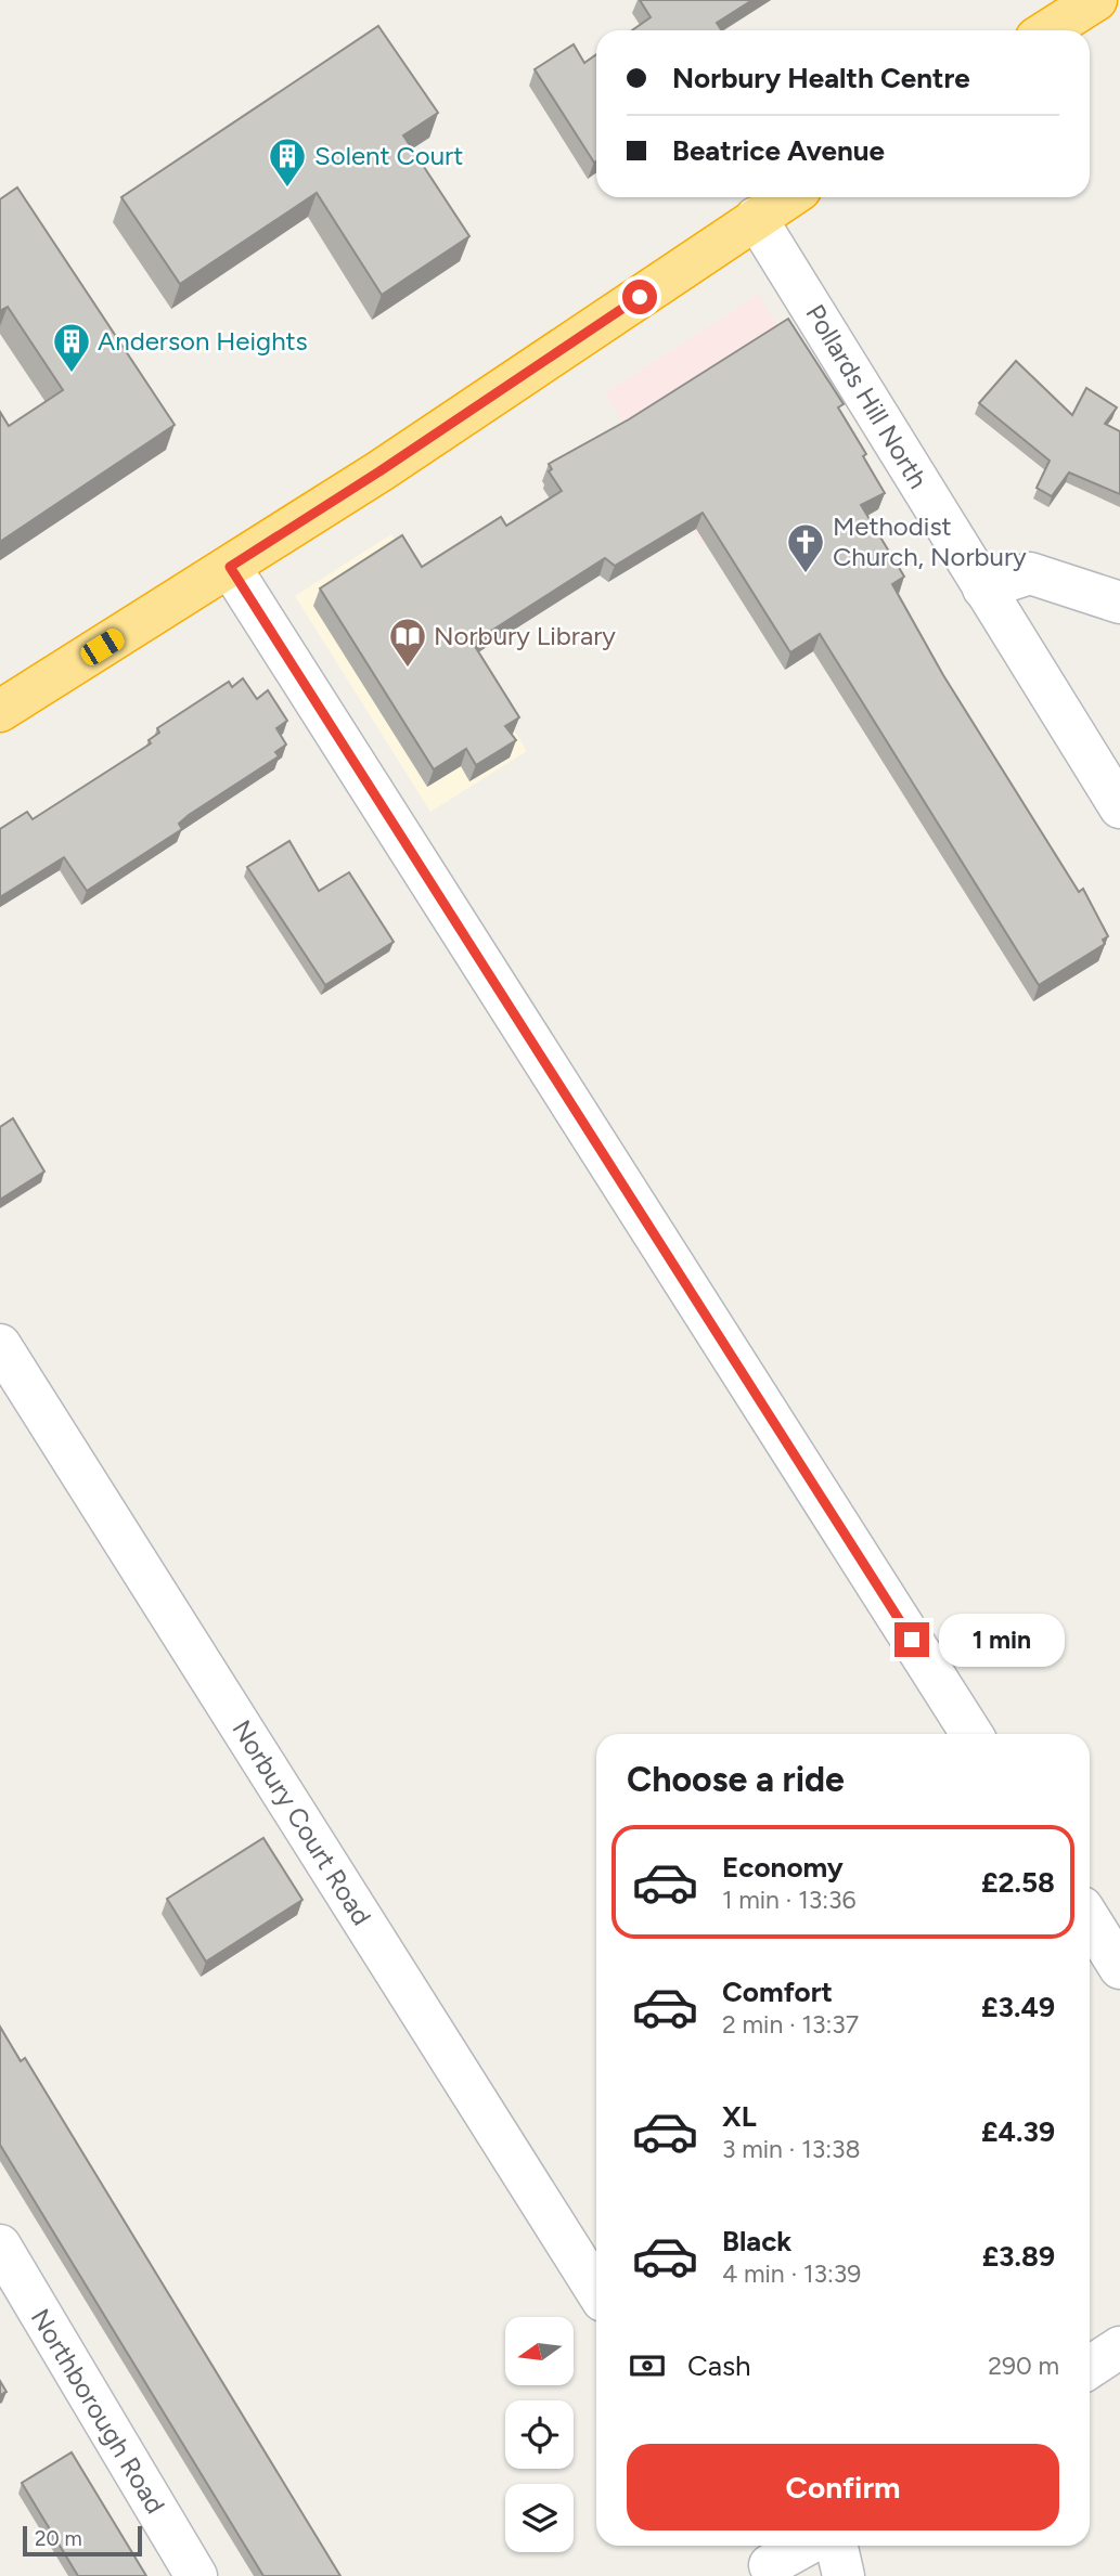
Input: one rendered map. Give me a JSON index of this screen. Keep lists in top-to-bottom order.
{
  "streets": {
    "street": ["Pollards Hill North", "Norbury Court Road", "Northborough Road"]
  },
  "places": {
    "building": ["Solent Court", "Anderson Heights"],
    "church": ["Methodist Church, Norbury"],
    "library": ["Norbury Library"]
  },
  "scale_bar": "20 m",
  "north": "left",
  "page": {
    "banner": ["Norbury Health Centre", "Beatrice Avenue"],
    "bubble": "1 min",
    "heading": "Choose a ride",
    "list": [
      {
        "name": "Economy",
        "note": "1 min · 13:36",
        "value": "£2.58"
      },
      {
        "name": "Comfort",
        "note": "2 min · 13:37",
        "value": "£3.49"
      },
      {
        "name": "XL",
        "note": "3 min · 13:38",
        "value": "£4.39"
      },
      {
        "name": "Black",
        "note": "4 min · 13:39",
        "value": "£3.89"
      }
    ],
    "pay": ["Cash", "290 m"],
    "buttons": "Confirm",
    "scale": "20 m"
  }
}
